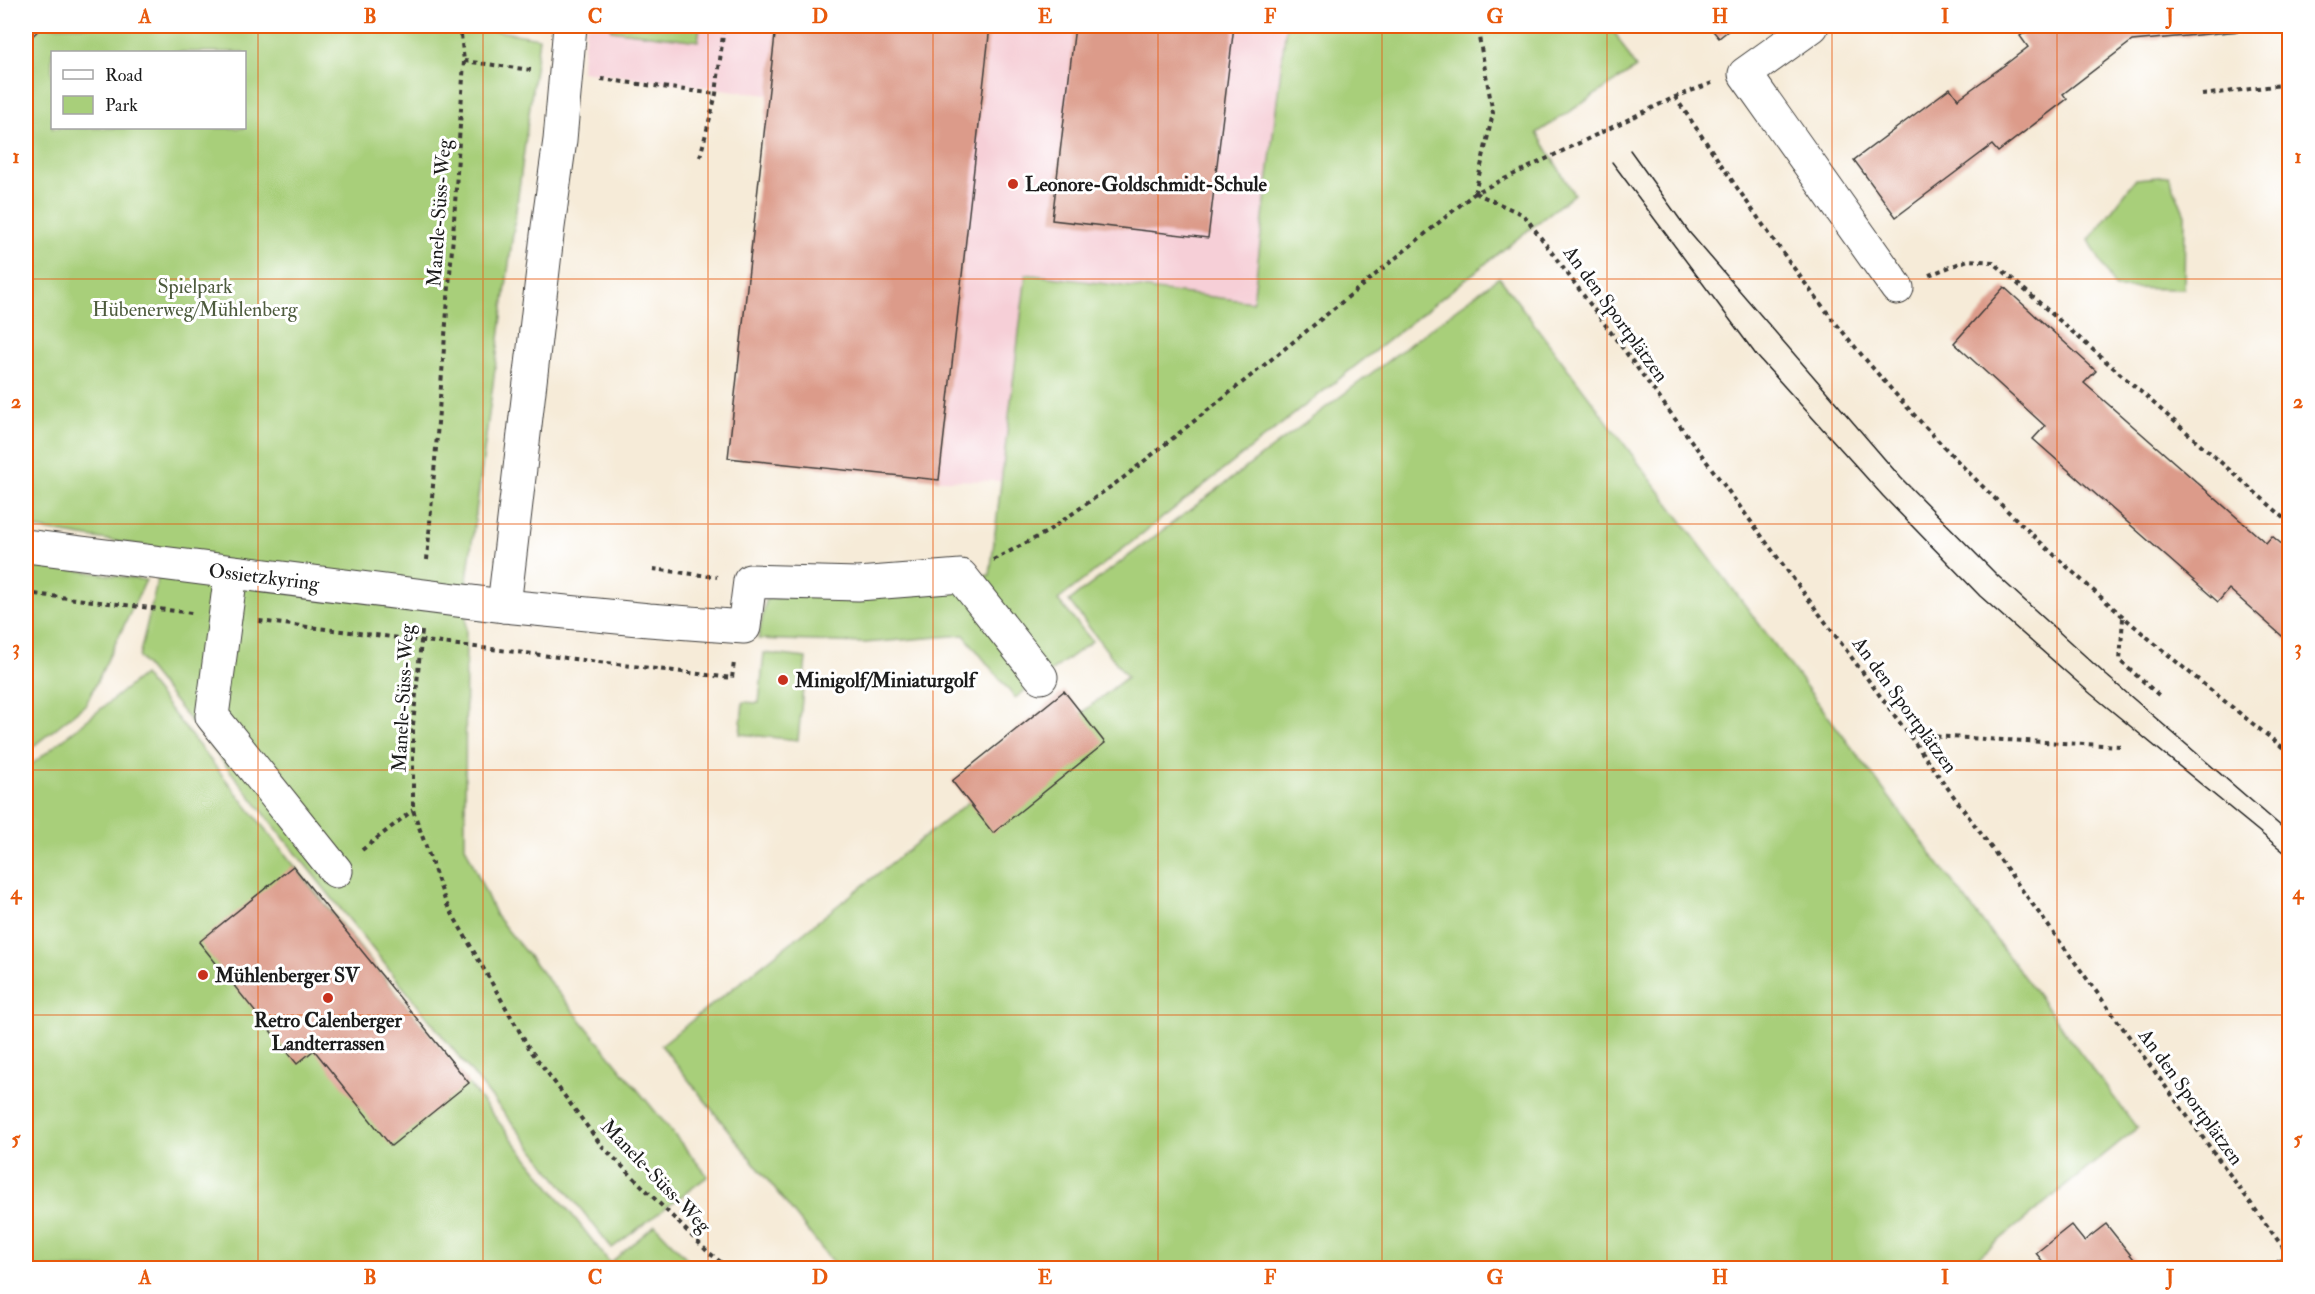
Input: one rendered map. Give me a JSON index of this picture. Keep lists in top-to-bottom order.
{
  "streets": {
    "street": ["Ossietzkyring"],
    "path": ["Manele-Süss-Weg", "An den Sportplätzen"]
  },
  "crossings": [
    ["Manele-Süss-Weg", "Ossietzkyring"]
  ],
  "parks": ["Spielpark Hübenerweg/Mühlenberg"],
  "places": [
    "Leonore-Goldschmidt-Schule",
    "Minigolf/Miniaturgolf",
    "Mühlenberger SV",
    "Retro Calenberger Landterrassen"
  ],
  "legend": ["Road", "Park"],
  "grid": {
    "columns": [
      "A",
      "B",
      "C",
      "D",
      "E",
      "F",
      "G",
      "H",
      "I",
      "J"
    ],
    "rows": [
      "1",
      "2",
      "3",
      "4",
      "5"
    ]
  }
}
